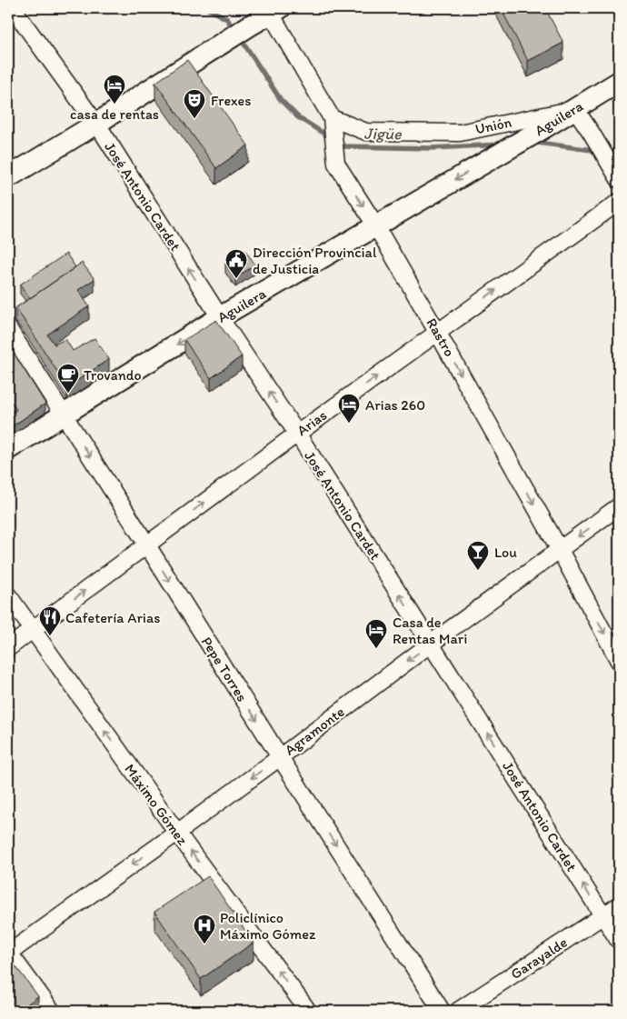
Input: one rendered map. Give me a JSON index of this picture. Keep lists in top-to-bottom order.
{
  "streets": {
    "main road": ["Aguilera"],
    "street": [
      "Unión",
      "José Antonio Cardet",
      "Rastro",
      "Arias",
      "Pepe Torres",
      "Agramonte",
      "Máximo Gómez",
      "Garayalde"
    ]
  },
  "crossings": [
    ["Aguilera", "Unión"],
    ["Aguilera", "José Antonio Cardet"],
    ["Aguilera", "Rastro"],
    ["Aguilera", "Pepe Torres"],
    ["Unión", "Rastro"],
    ["José Antonio Cardet", "Arias"],
    ["José Antonio Cardet", "Agramonte"],
    ["José Antonio Cardet", "Garayalde"],
    ["Rastro", "Arias"],
    ["Rastro", "Agramonte"],
    ["Arias", "Pepe Torres"],
    ["Arias", "Máximo Gómez"],
    ["Pepe Torres", "Agramonte"],
    ["Agramonte", "Máximo Gómez"]
  ],
  "one_way": [
    "Aguilera",
    "José Antonio Cardet",
    "Rastro",
    "Arias",
    "Pepe Torres",
    "Agramonte",
    "Máximo Gómez"
  ],
  "water": ["Jigüe"],
  "places": {
    "hotel": ["casa de rentas", "Arias 260", "Casa de Rentas Mari"],
    "theatre": ["Frexes"],
    "public building": ["Dirección Provincial de Justicia"],
    "cafe": ["Trovando"],
    "bar": ["Lou"],
    "restaurant": ["Cafetería Arias"],
    "hospital": ["Policlínico Máximo Gómez"]
  }
}
